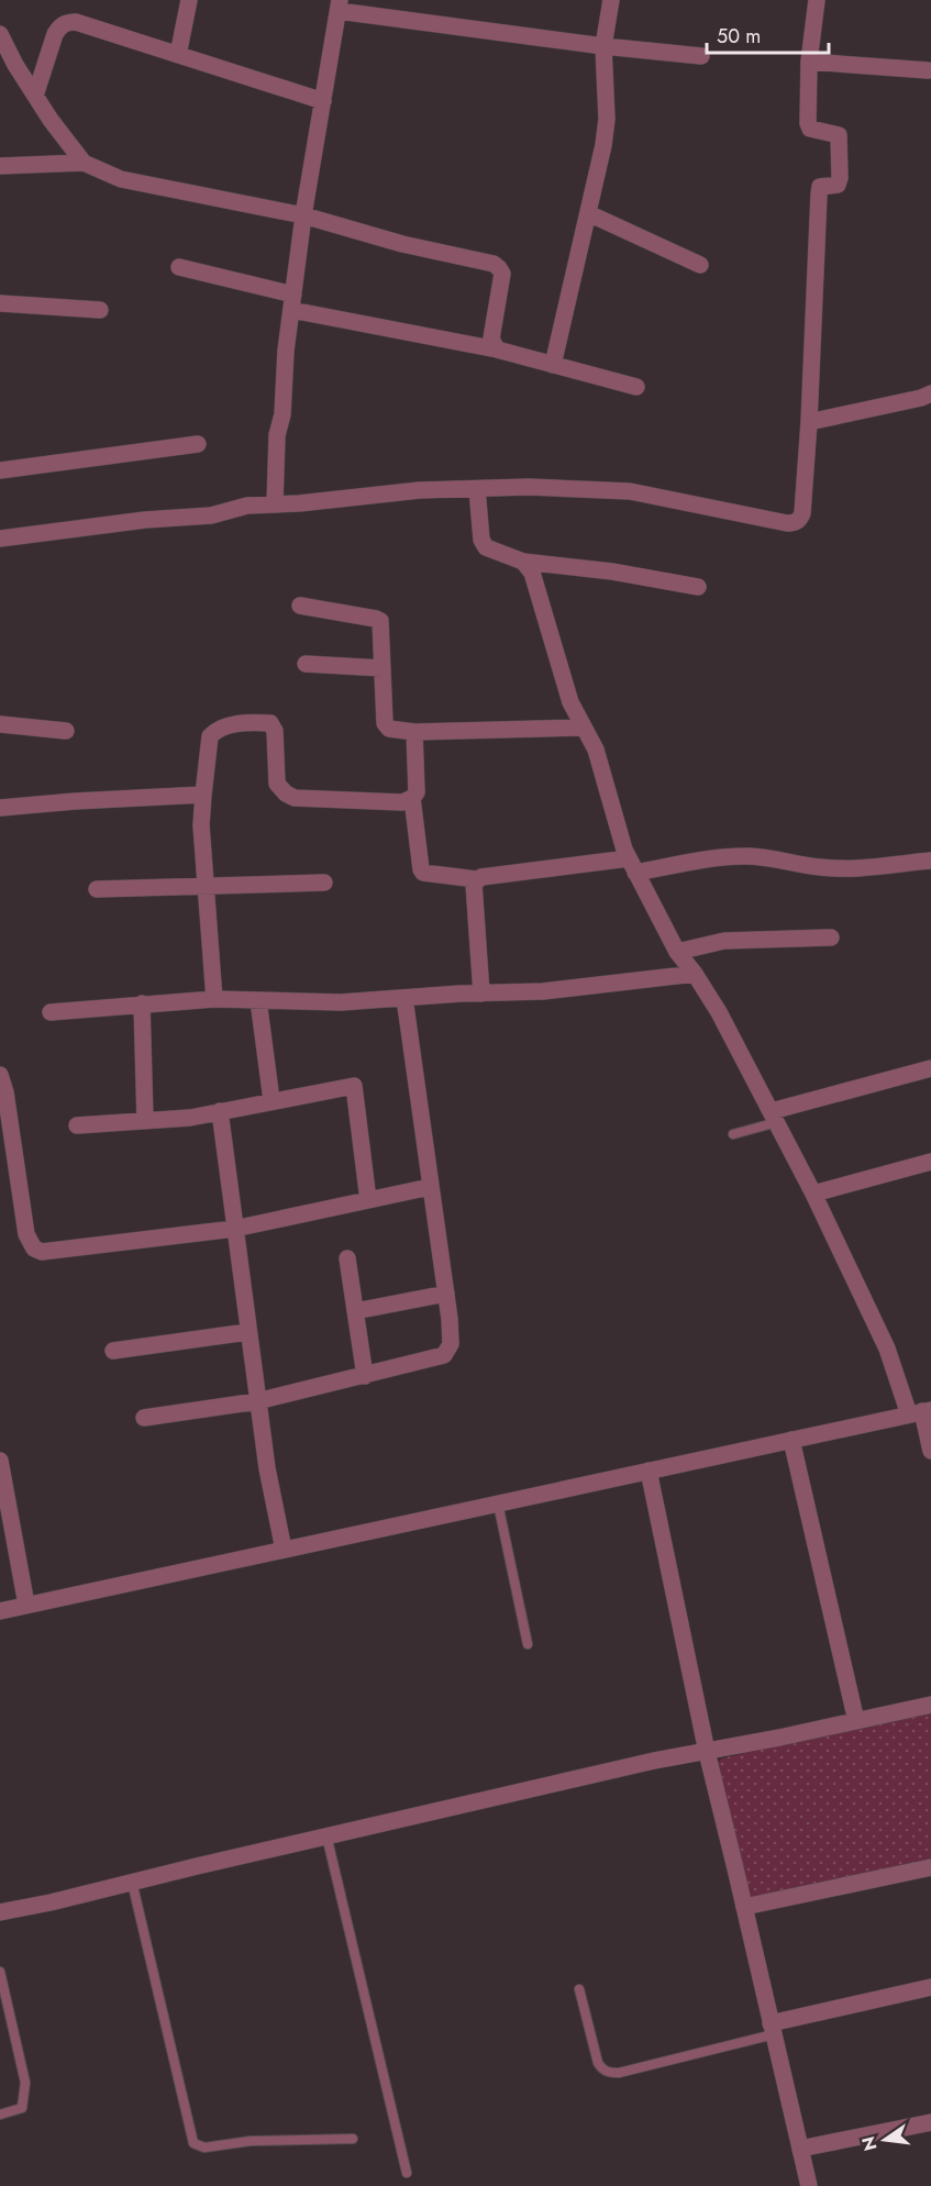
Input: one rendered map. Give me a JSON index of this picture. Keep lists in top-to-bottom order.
{
  "scale_bar": "50 m",
  "north": "left"
}
